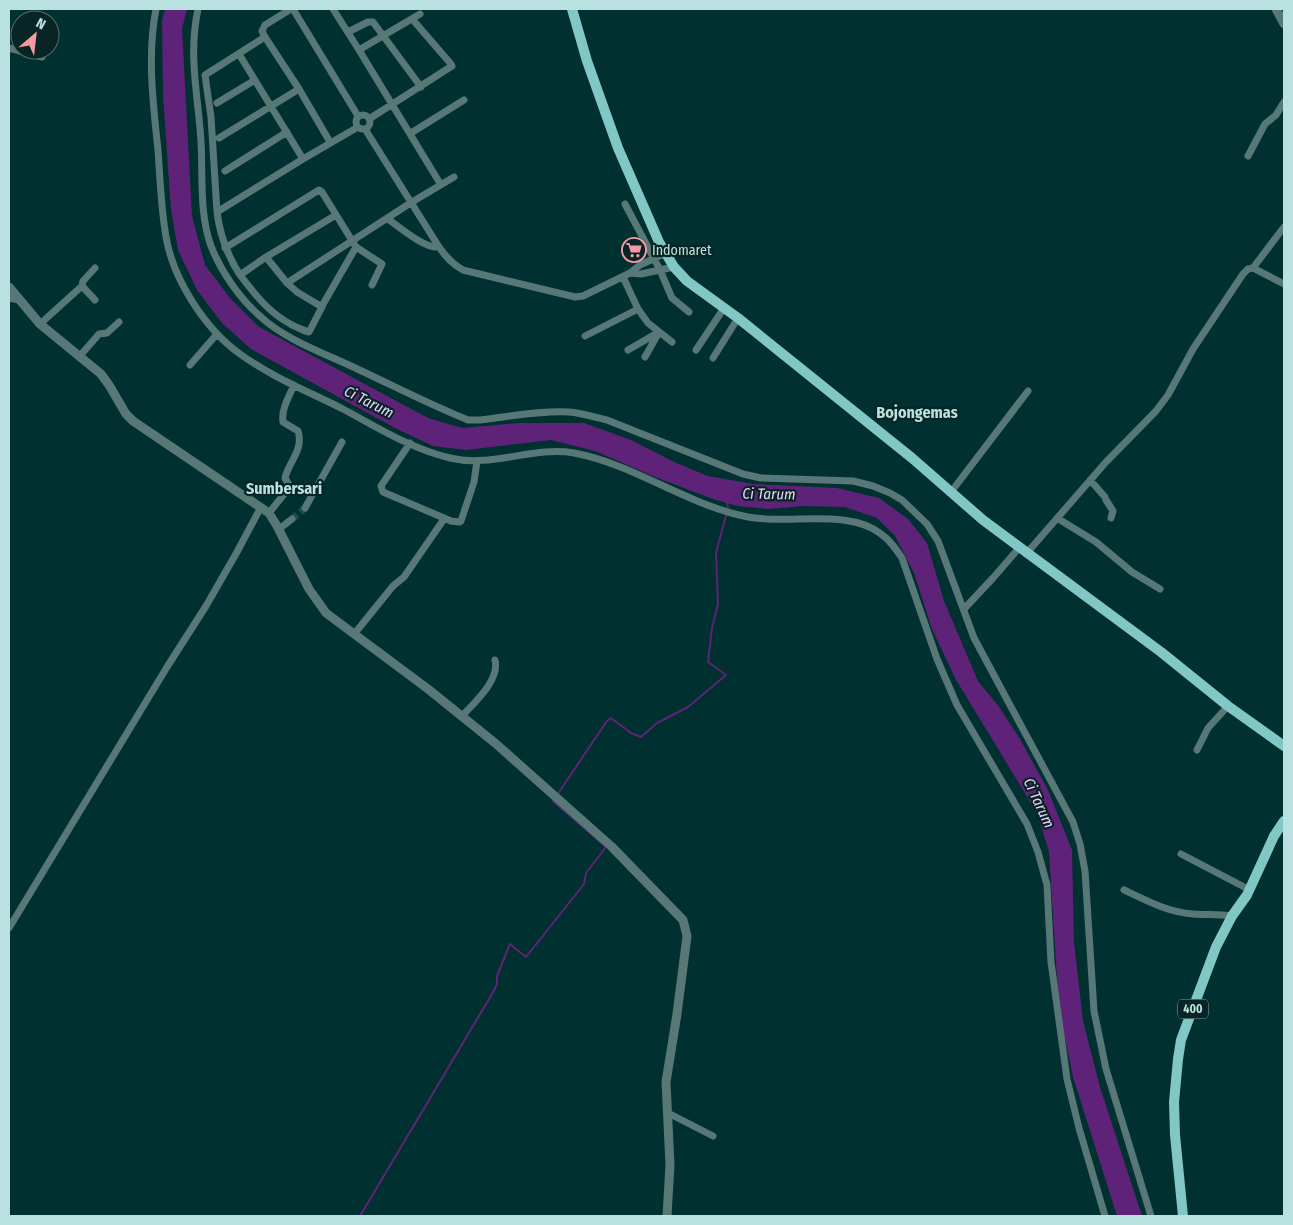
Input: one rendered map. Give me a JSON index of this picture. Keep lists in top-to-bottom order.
{
  "streets": {
    "main road": ["400"]
  },
  "districts": ["Bojongemas", "Sumbersari"],
  "water": ["Ci Tarum"],
  "places": {
    "supermarket": ["Indomaret"]
  },
  "north": "top right"
}
